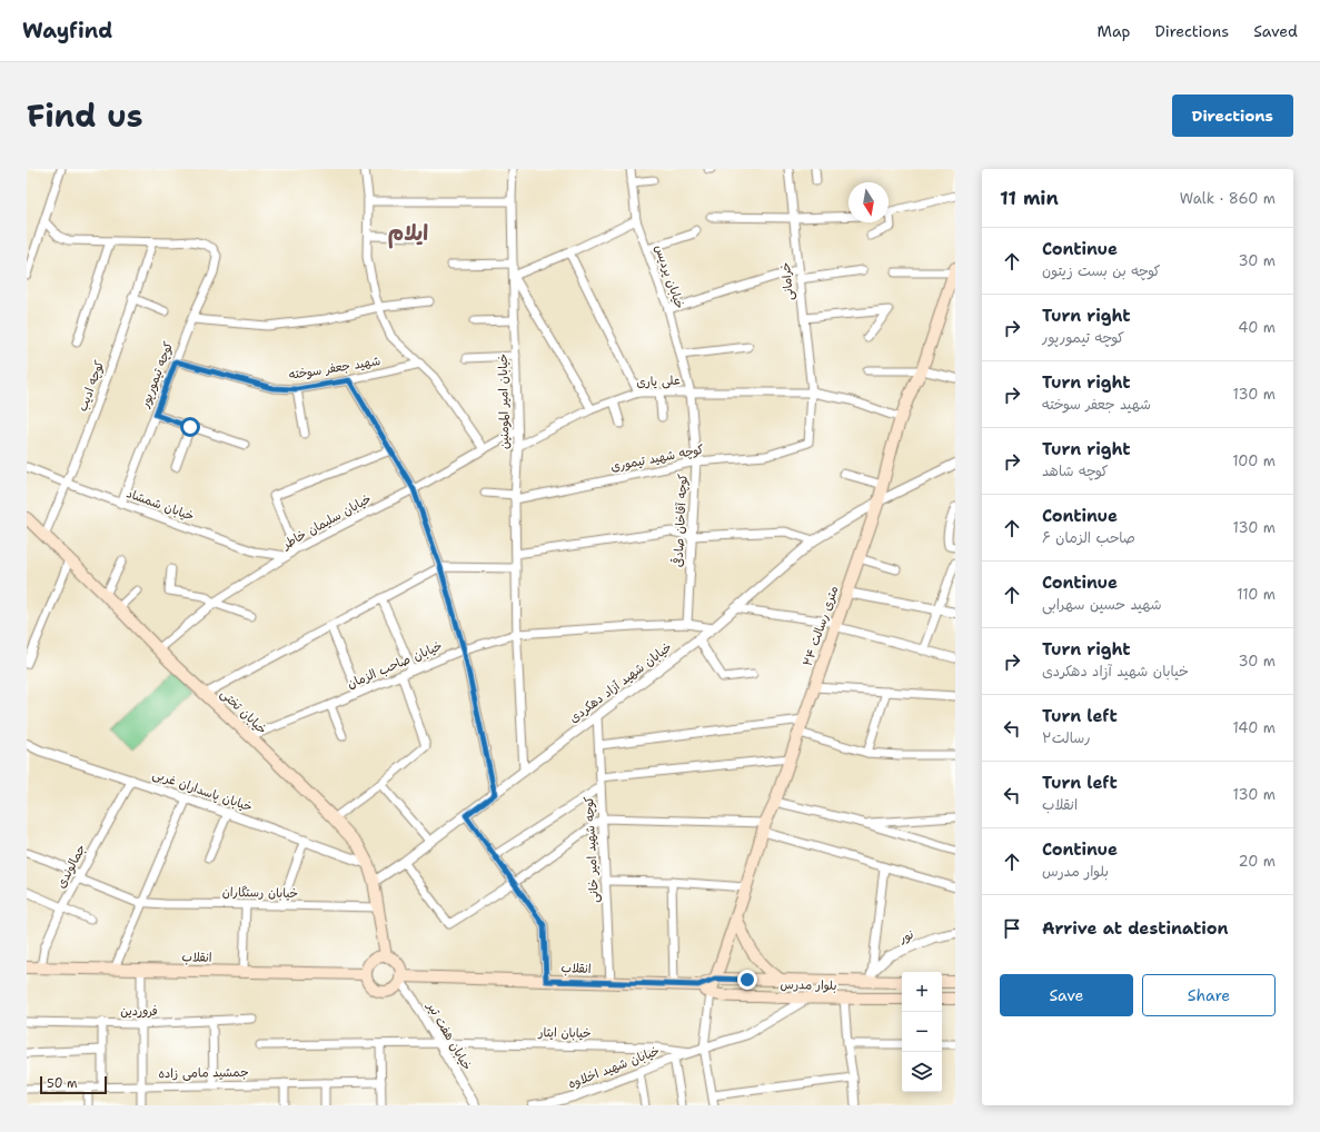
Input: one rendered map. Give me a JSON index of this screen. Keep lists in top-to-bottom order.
{
  "streets": {
    "main road": [
      "۲۴ متری رسالت",
      "خیابان تختی",
      "انقلاب",
      "بلوار مدرس"
    ],
    "street": [
      "خیابان پردیس",
      "خرامانی",
      "شهید جعفر سوخته",
      "کوچه تیمورپور",
      "علی یاری",
      "کوچه ادیب",
      "خیابان امیر المومنین",
      "کوچه شهید تیموری",
      "خیابان شمشاد",
      "کوچه آقاخان صادقی",
      "خیابان سلیمان خاطر",
      "خیابان صاحب الزمان",
      "خیابان شهید آزاد دهکردی",
      "خیابان پاسداران غربی",
      "کوچه شهید امیر خانی",
      "جمالوندی",
      "خیابان رستگاران",
      "نور",
      "فروردین",
      "خیابان ایثار",
      "خیابان هفت تیر",
      "خیابان شهید اخلاوه",
      "جمشید مامی زاده"
    ]
  },
  "crossings": [
    ["خیابان پردیس", "علی یاری"],
    ["خیابان پردیس", "کوچه آقاخان صادقی"],
    ["خرامانی", "علی یاری"],
    ["خرامانی", "کوچه شهید تیموری"],
    ["شهید جعفر سوخته", "کوچه تیمورپور"],
    ["کوچه تیمورپور", "کوچه ادیب"],
    ["کوچه تیمورپور", "خیابان شمشاد"],
    ["علی یاری", "خیابان امیر المومنین"],
    ["علی یاری", "کوچه شهید تیموری"],
    ["علی یاری", "کوچه آقاخان صادقی"],
    ["علی یاری", "۲۴ متری رسالت"],
    ["کوچه ادیب", "خیابان شمشاد"],
    ["کوچه ادیب", "خیابان تختی"],
    ["خیابان امیر المومنین", "کوچه شهید تیموری"],
    ["خیابان امیر المومنین", "خیابان سلیمان خاطر"],
    ["خیابان امیر المومنین", "خیابان صاحب الزمان"],
    ["خیابان امیر المومنین", "خیابان شهید آزاد دهکردی"],
    ["کوچه شهید تیموری", "کوچه آقاخان صادقی"],
    ["خیابان شمشاد", "خیابان سلیمان خاطر"],
    ["کوچه آقاخان صادقی", "خیابان صاحب الزمان"],
    ["خیابان سلیمان خاطر", "خیابان تختی"],
    ["۲۴ متری رسالت", "خیابان شهید آزاد دهکردی"],
    ["۲۴ متری رسالت", "انقلاب"],
    ["۲۴ متری رسالت", "بلوار مدرس"],
    ["خیابان صاحب الزمان", "خیابان شهید آزاد دهکردی"],
    ["خیابان صاحب الزمان", "خیابان تختی"],
    ["خیابان شهید آزاد دهکردی", "خیابان تختی"],
    ["خیابان شهید آزاد دهکردی", "کوچه شهید امیر خانی"],
    ["خیابان تختی", "خیابان پاسداران غربی"],
    ["خیابان تختی", "خیابان رستگاران"],
    ["خیابان تختی", "انقلاب"],
    ["خیابان تختی", "خیابان هفت تیر"],
    ["خیابان پاسداران غربی", "جمالوندی"],
    ["کوچه شهید امیر خانی", "انقلاب"],
    ["جمالوندی", "خیابان رستگاران"],
    ["جمالوندی", "انقلاب"],
    ["نور", "بلوار مدرس"],
    ["انقلاب", "بلوار مدرس"],
    ["انقلاب", "خیابان هفت تیر"],
    ["بلوار مدرس", "خیابان شهید اخلاوه"],
    ["خیابان ایثار", "خیابان هفت تیر"],
    ["خیابان ایثار", "خیابان شهید اخلاوه"]
  ],
  "districts": ["ایلام"],
  "scale_bar": "50 m",
  "north": "bottom",
  "page": {
    "header": "Wayfind",
    "nav": ["Map", "Directions", "Saved"],
    "title": "Find us",
    "buttons": [
      "Directions",
      ["Save", "Share"]
    ],
    "heading": ["11 min", "Walk · 860 m"],
    "list": [
      ["Continue", "کوچه بن بست زیتون", "30 m"],
      ["Turn right", "کوچه تیمورپور", "40 m"],
      ["Turn right", "شهید جعفر سوخته", "130 m"],
      ["Turn right", "کوچه شاهد", "100 m"],
      ["Continue", "صاحب الزمان ۶", "130 m"],
      ["Continue", "شهید حسین سهرابی", "110 m"],
      ["Turn right", "خیابان شهید آزاد دهکردی", "30 m"],
      ["Turn left", "رسالت۲", "140 m"],
      ["Turn left", "انقلاب", "130 m"],
      ["Continue", "بلوار مدرس", "20 m"],
      "Arrive at destination"
    ],
    "map_buttons": ["+", "−"],
    "scale": "50 m"
  }
}
